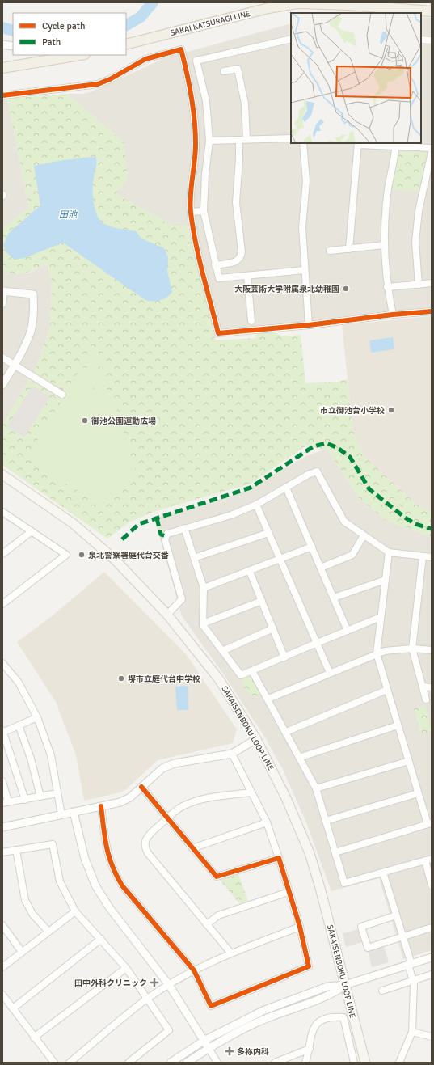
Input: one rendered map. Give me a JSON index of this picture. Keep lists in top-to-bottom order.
{
  "streets": {
    "main road": ["SAKAI KATSURAGI LINE", "SAKAISENBOKU LOOP LINE"]
  },
  "water": ["田池"],
  "places": {
    "other": [
      "大阪芸術大学附属泉北幼稚園",
      "市立御池台小学校",
      "御池公園運動広場",
      "泉北警察署庭代台交番",
      "堺市立庭代台中学校"
    ],
    "health": ["田中外科クリニック", "多祢内科"]
  },
  "legend": ["Cycle path", "Path"]
}
